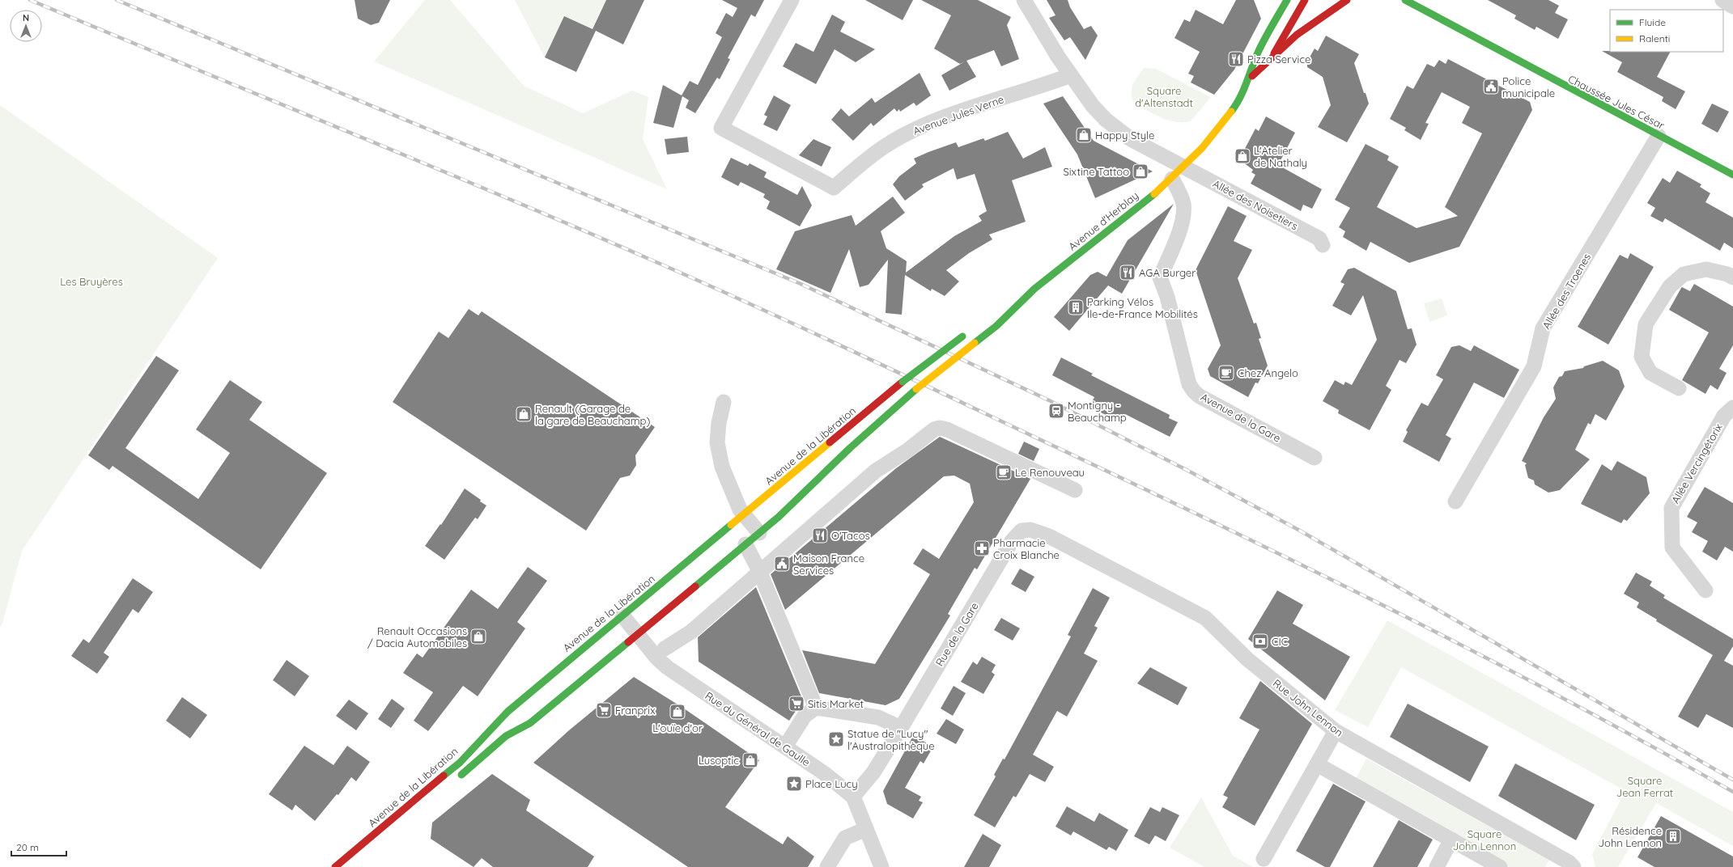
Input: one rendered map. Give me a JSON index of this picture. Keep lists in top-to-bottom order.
{
  "streets": {
    "main road": ["Chaussée Jules César", "Avenue d'Herblay", "Avenue de la Libération"],
    "street": [
      "Avenue Jules Verne",
      "Allée des Noisetiers",
      "Allée des Troenes",
      "Avenue de la Gare",
      "Allée Vercingétorix",
      "Rue de la Gare",
      "Rue John Lennon",
      "Rue du Général de Gaulle"
    ]
  },
  "crossings": [
    ["Chaussée Jules César", "Allée des Troenes"],
    ["Avenue Jules Verne", "Allée des Noisetiers"],
    ["Allée des Noisetiers", "Avenue d'Herblay"],
    ["Avenue d'Herblay", "Avenue de la Gare"],
    ["Avenue de la Libération", "Rue du Général de Gaulle"],
    ["Rue de la Gare", "Rue John Lennon"],
    ["Rue de la Gare", "Rue du Général de Gaulle"]
  ],
  "parks": [
    "Square d'Altenstadt",
    "Les Bruyères",
    "Square Jean Ferrat",
    "Square John Lennon"
  ],
  "places": {
    "restaurant": ["Pizza Service", "AGA Burger", "O'Tacos"],
    "public building": ["Police municipale", "Maison France Services"],
    "shop": [
      "Happy Style",
      "L'Atelier de Nathaly",
      "Sixtine Tattoo",
      "Renault (Garage de la gare de Beauchamp)",
      "Renault Occasions / Dacia Automobiles",
      "L'ouïe d'or",
      "Lusoptic"
    ],
    "building": ["Parking Vélos Ile-de-France Mobilités", "Résidence John Lennon"],
    "cafe": ["Chez Angelo", "Le Renouveau"],
    "station": ["Montigny - Beauchamp"],
    "pharmacy": ["Pharmacie Croix Blanche"],
    "bank": ["CIC"],
    "supermarket": ["Sitis Market", "Franprix"],
    "place": ["Statue de \"Lucy\" l'Australopithèque", "Place Lucy"]
  },
  "legend": ["Fluide", "Ralenti"],
  "scale_bar": "20 m",
  "north": "top"
}
